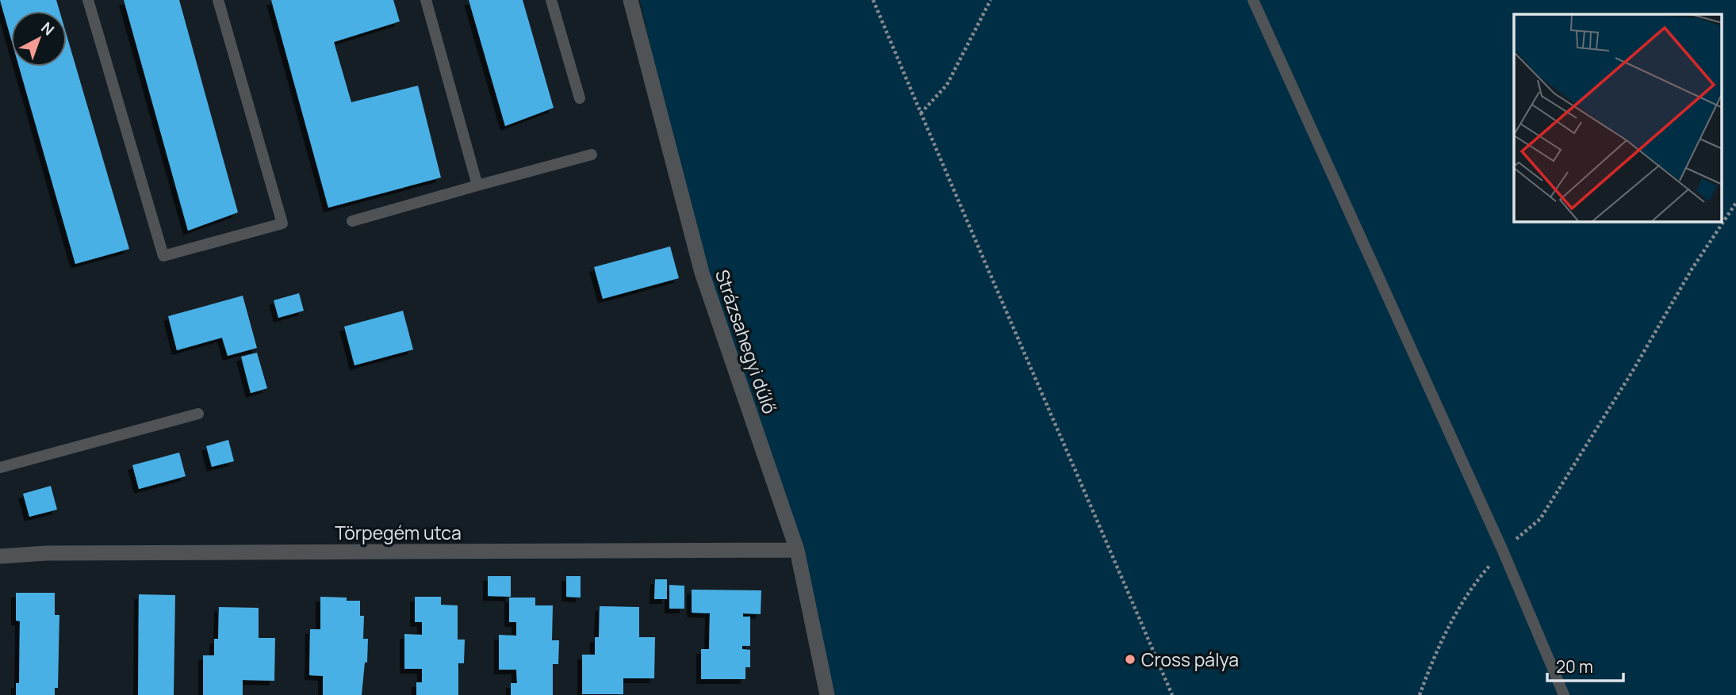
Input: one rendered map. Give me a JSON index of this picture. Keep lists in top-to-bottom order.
{
  "streets": {
    "street": ["Strázsahegyi dűlő", "Törpegém utca"]
  },
  "crossings": [
    ["Strázsahegyi dűlő", "Törpegém utca"]
  ],
  "places": ["Cross pálya"],
  "scale_bar": "20 m",
  "north": "top right"
}
